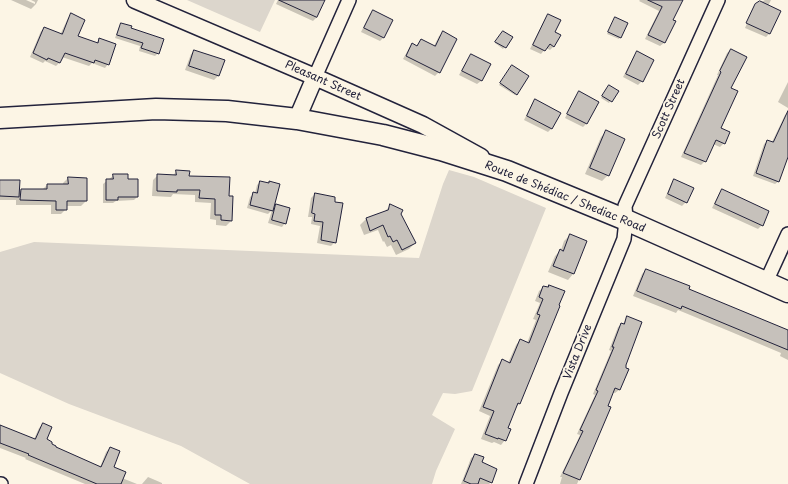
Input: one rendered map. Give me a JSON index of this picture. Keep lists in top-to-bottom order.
{
  "streets": {
    "main road": ["Route de Shédiac / Shediac Road"],
    "street": ["Pleasant Street", "Scott Street", "Vista Drive"]
  },
  "crossings": [
    ["Pleasant Street", "Route de Shédiac / Shediac Road"],
    ["Scott Street", "Route de Shédiac / Shediac Road"],
    ["Scott Street", "Vista Drive"],
    ["Route de Shédiac / Shediac Road", "Vista Drive"]
  ]
}
